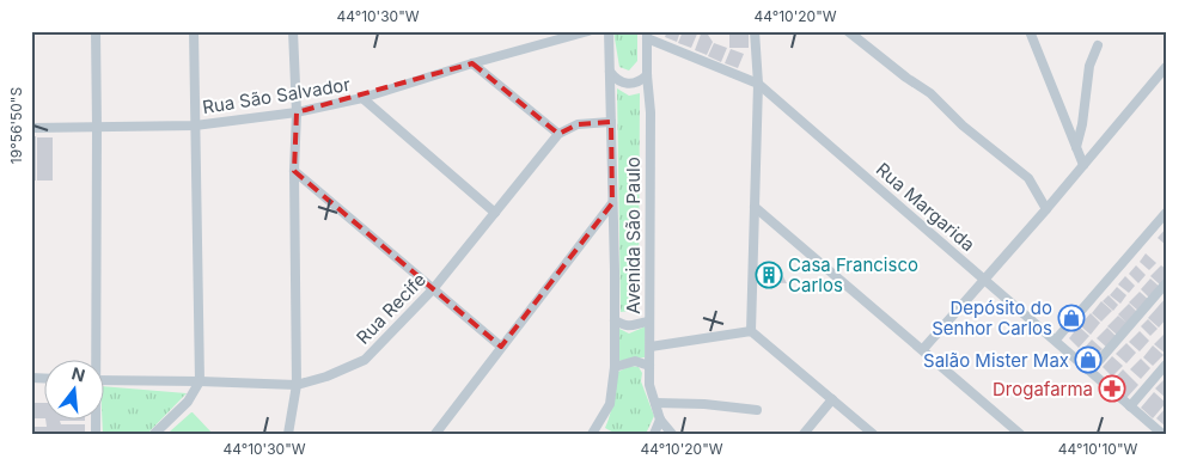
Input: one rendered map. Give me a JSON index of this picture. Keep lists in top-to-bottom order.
{
  "streets": {
    "street": [
      "Rua São Salvador",
      "Rua Margarida",
      "Avenida São Paulo",
      "Rua Recife"
    ]
  },
  "crossings": [
    ["Rua Margarida", "Avenida São Paulo"]
  ],
  "places": {
    "building": ["Casa Francisco Carlos"],
    "shop": ["Depósito do Senhor Carlos", "Salão Mister Max"],
    "pharmacy": ["Drogafarma"]
  },
  "north": "top",
  "coordinates": [
    "44°10'30\"W",
    "44°10'20\"W",
    "19°56'50\"S",
    "44°10'10\"W"
  ]
}
